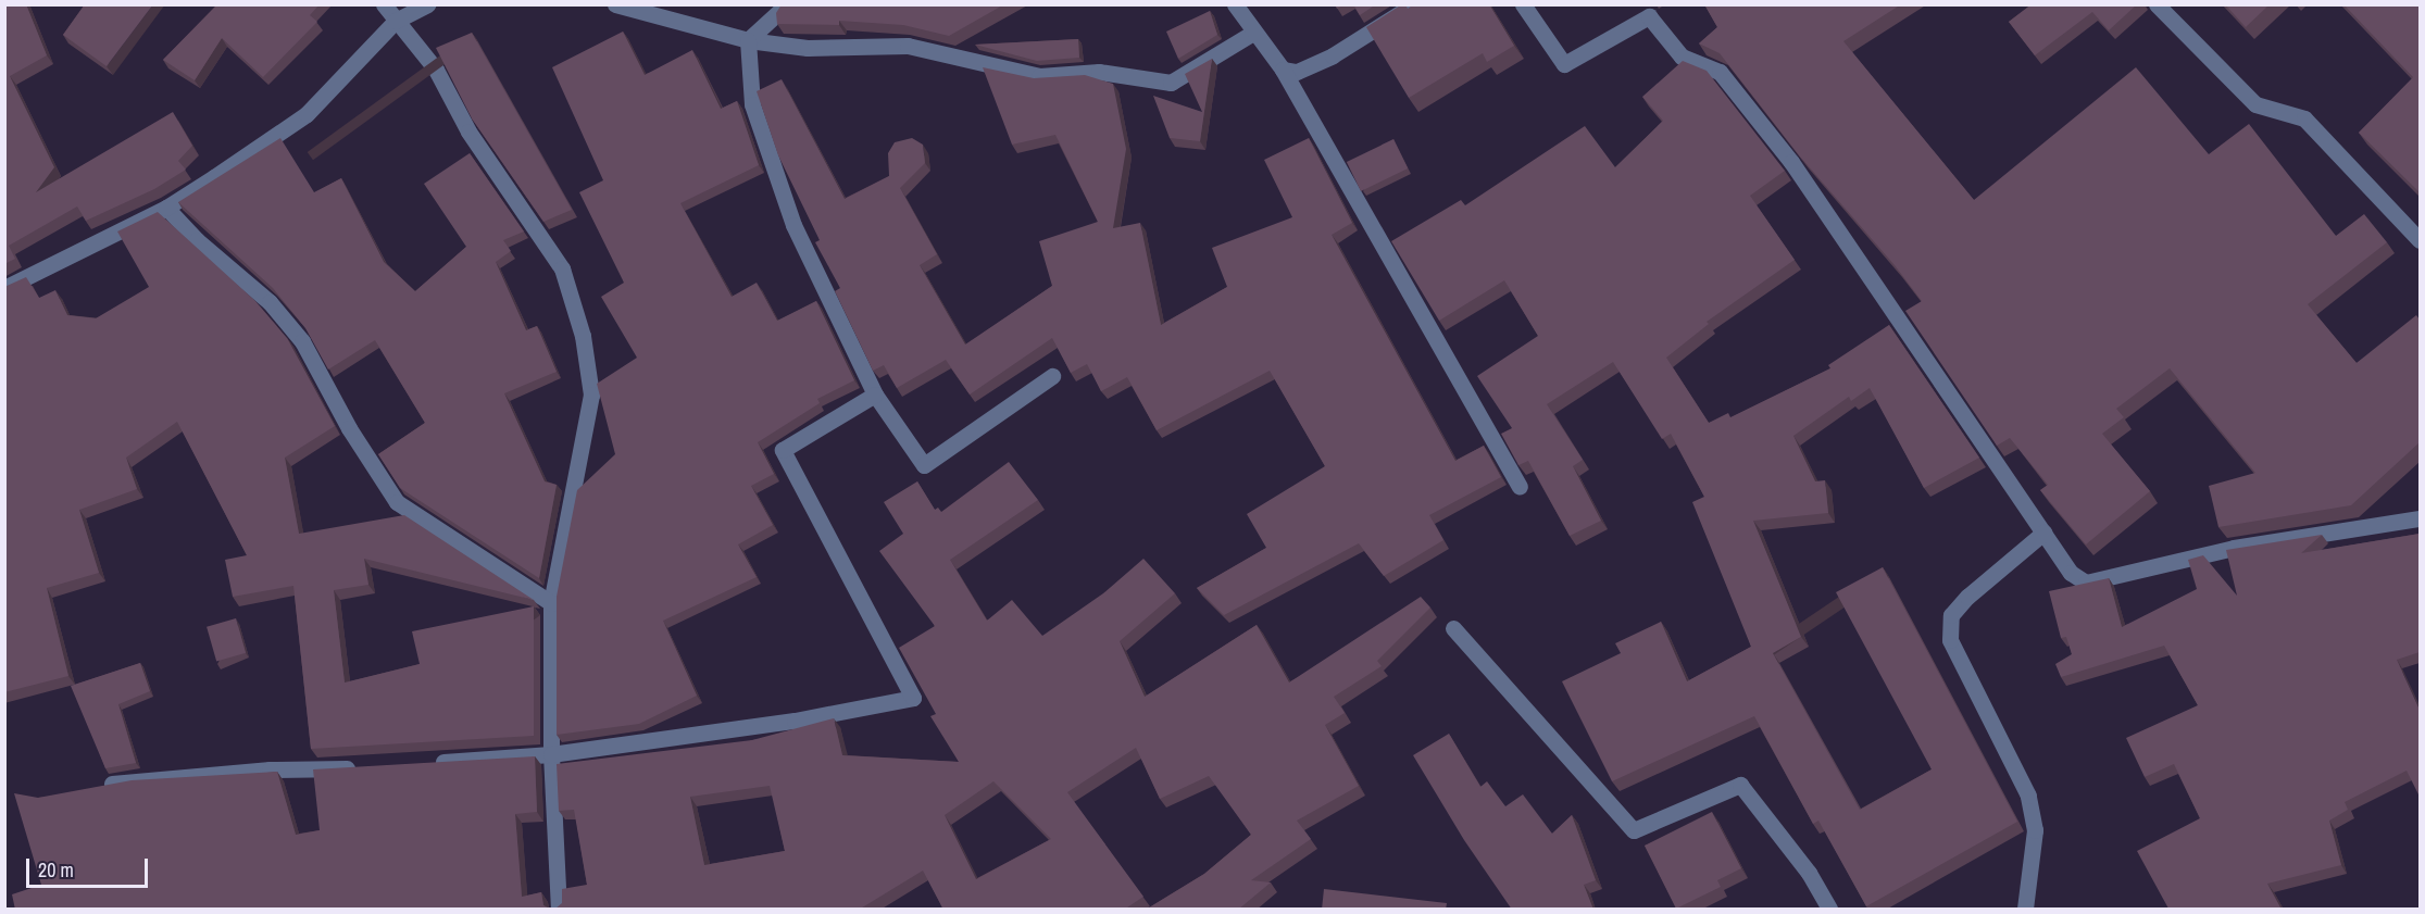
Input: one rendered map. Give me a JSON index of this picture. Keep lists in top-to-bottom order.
{
  "scale_bar": "20 m"
}
